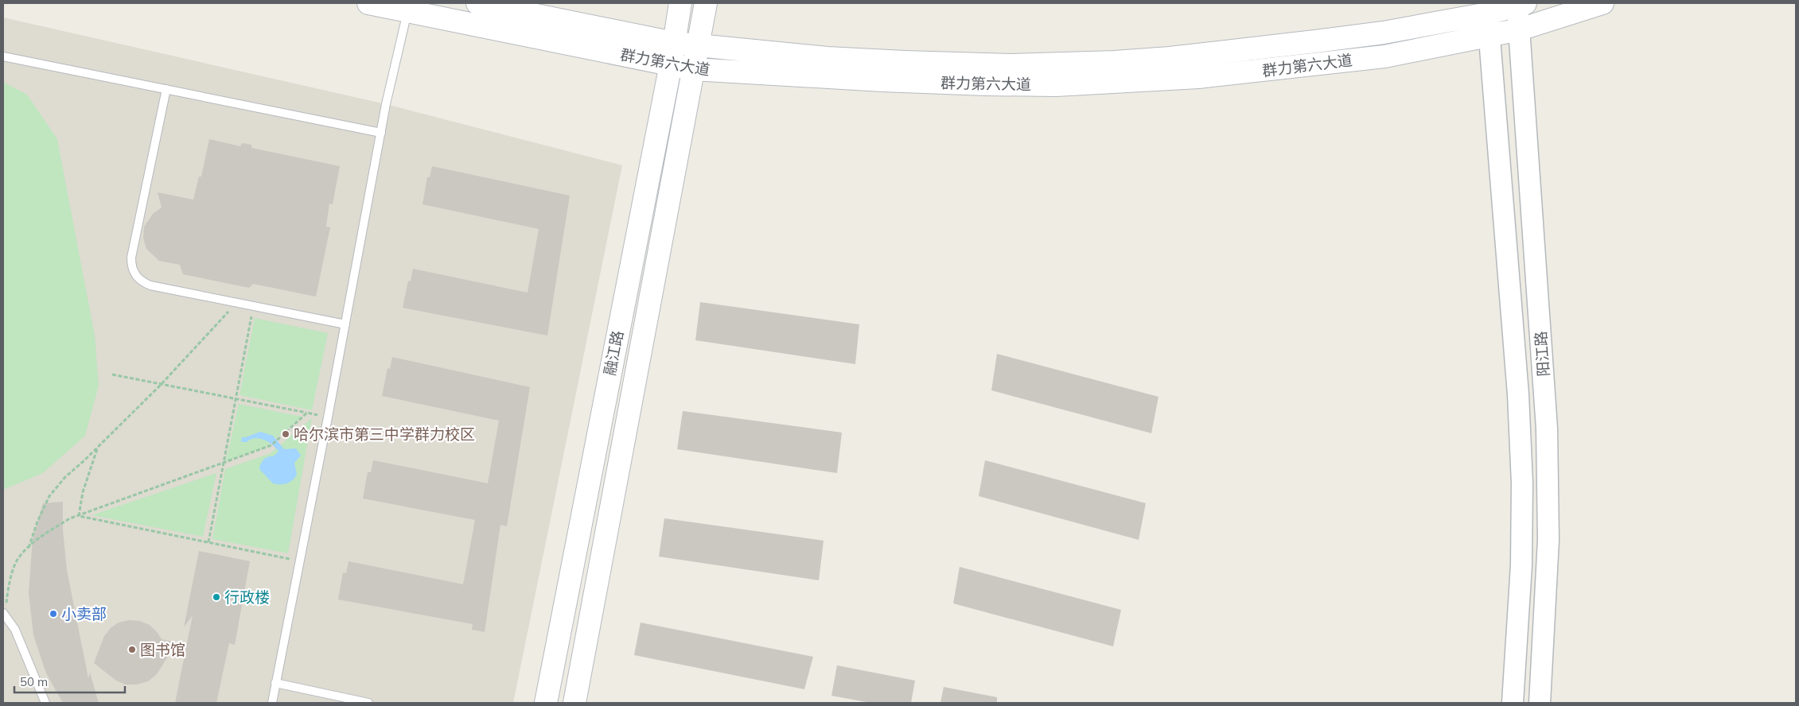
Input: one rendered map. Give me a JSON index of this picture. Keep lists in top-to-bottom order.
{
  "streets": {
    "main road": ["群力第六大道", "融江路"],
    "street": ["阳江路"]
  },
  "crossings": [
    ["群力第六大道", "融江路"],
    ["群力第六大道", "阳江路"]
  ],
  "places": [
    "哈尔滨市第三中学群力校区",
    "行政楼",
    "小卖部",
    "图书馆"
  ],
  "scale_bar": "50 m"
}
